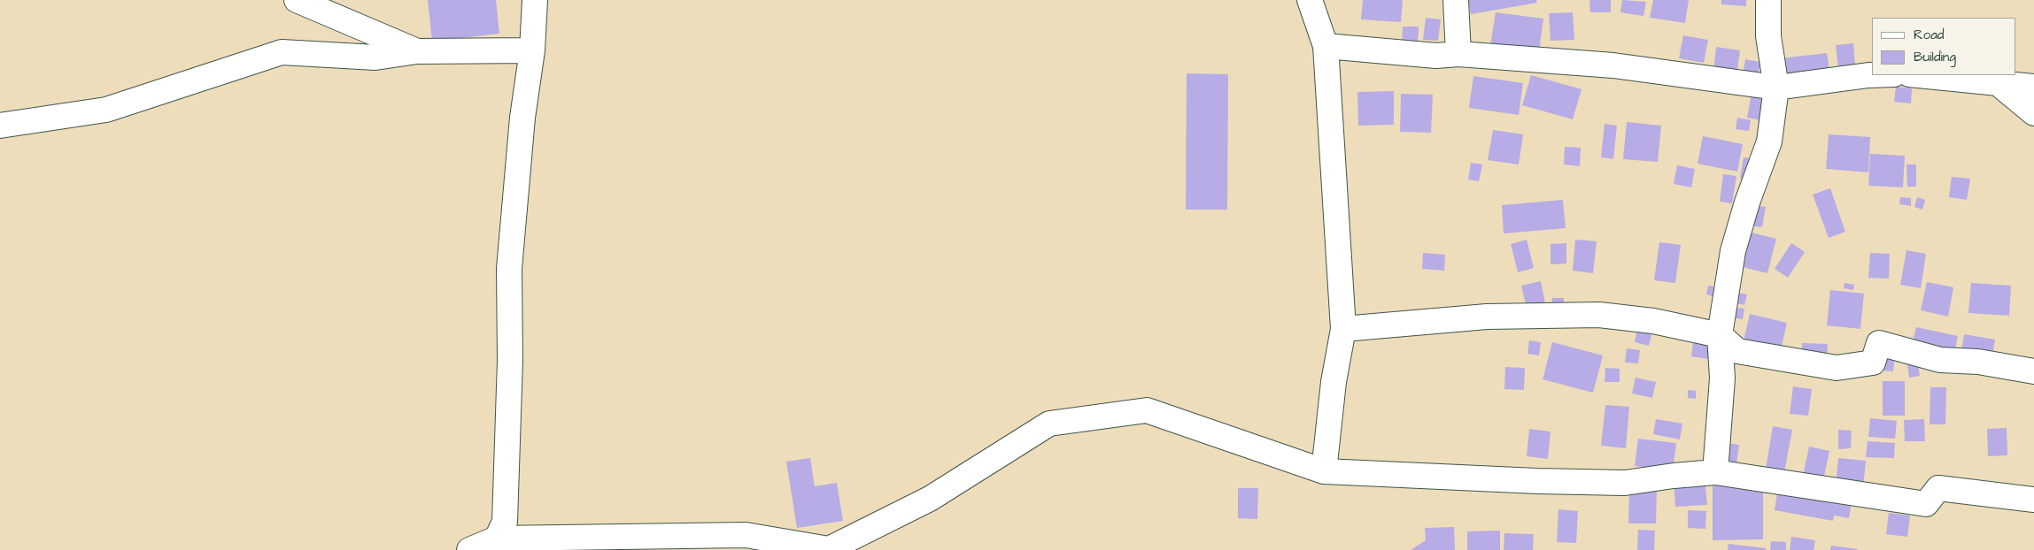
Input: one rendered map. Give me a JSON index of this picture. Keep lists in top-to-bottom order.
{
  "legend": ["Road", "Building"]
}
